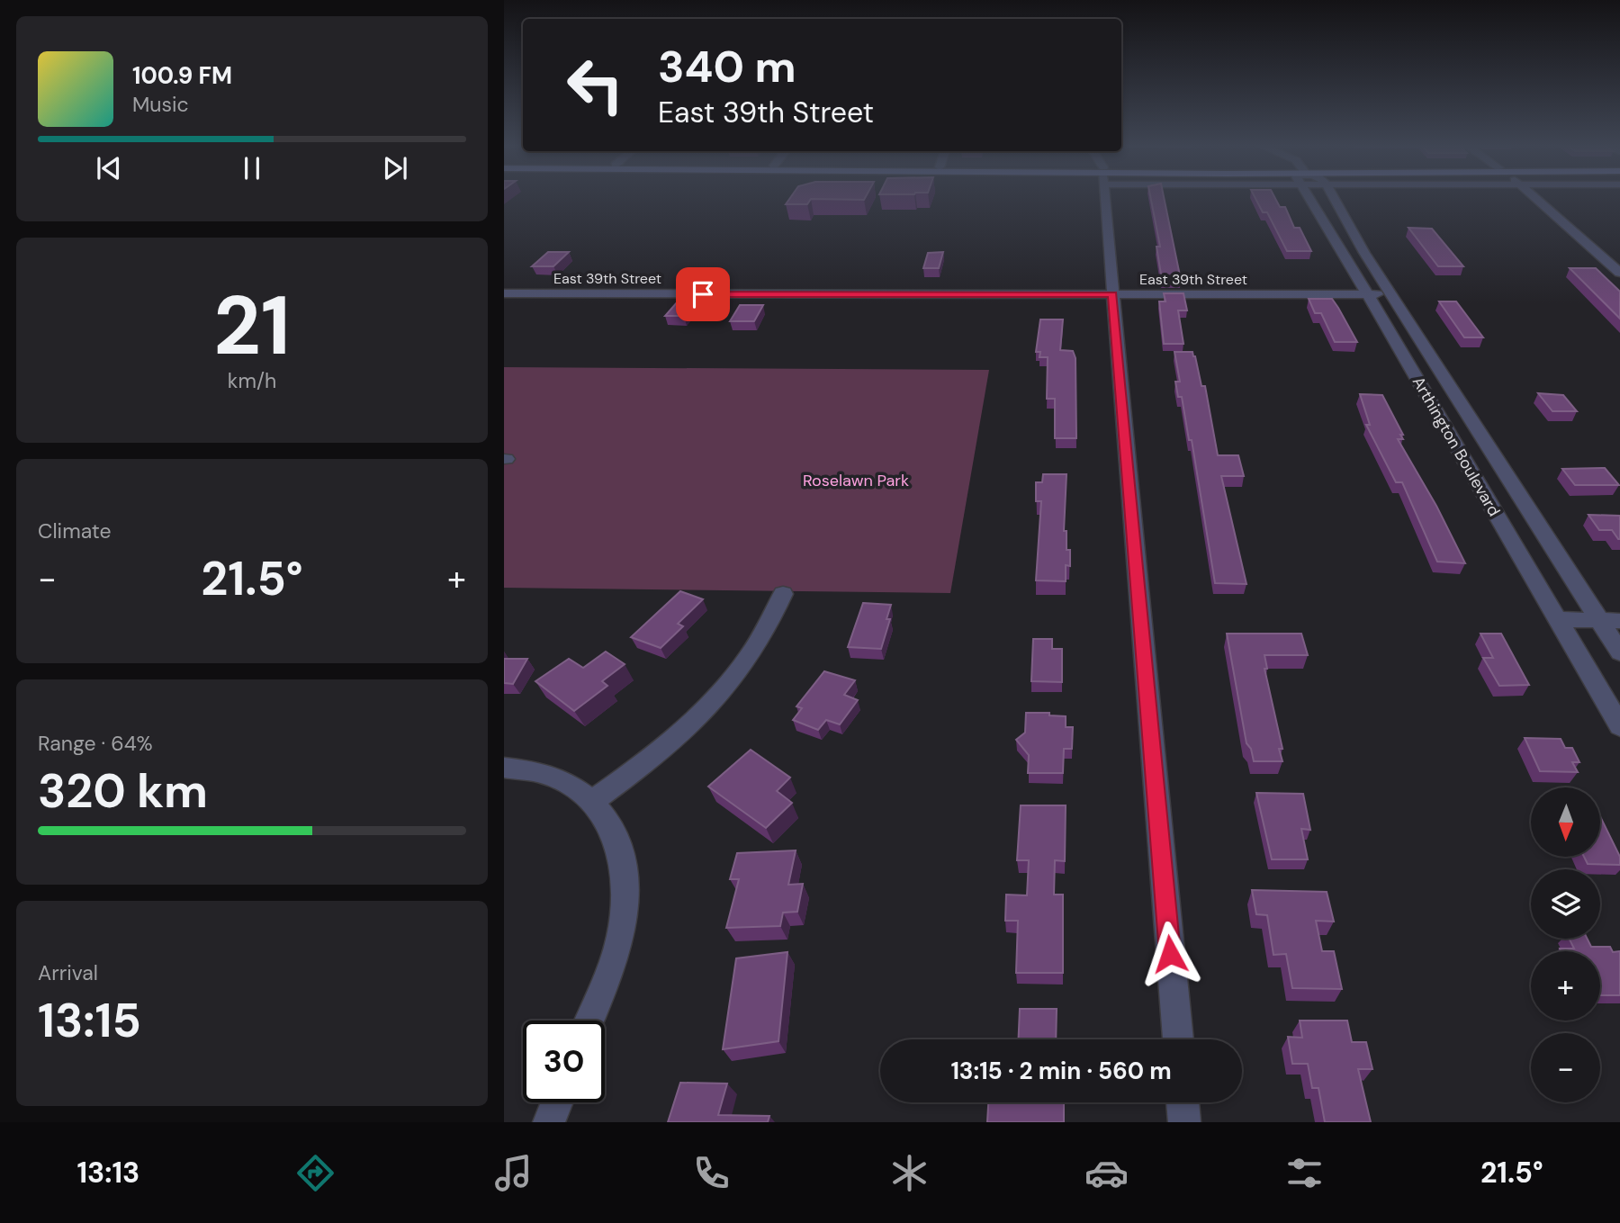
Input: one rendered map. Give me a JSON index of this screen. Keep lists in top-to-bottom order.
{
  "streets": {
    "street": ["East 39th Street", "Arthington Boulevard"]
  },
  "crossings": [
    ["East 39th Street", "Arthington Boulevard"]
  ],
  "parks": ["Roselawn Park"],
  "north": "bottom",
  "page": {
    "turn": ["340 m", "East 39th Street"],
    "song": ["100.9 FM", "Music"],
    "tile": [
      ["21", "km/h"],
      "Climate",
      ["Range · 64%", "320 km"],
      ["Arrival", "13:15"]
    ],
    "heat": ["−", "21.5°", "+"],
    "map_buttons": ["+", "−"],
    "limit": "30",
    "trip": "13:15 · 2 min · 560 m",
    "tabs": ["13:13", "21.5°"]
  }
}
